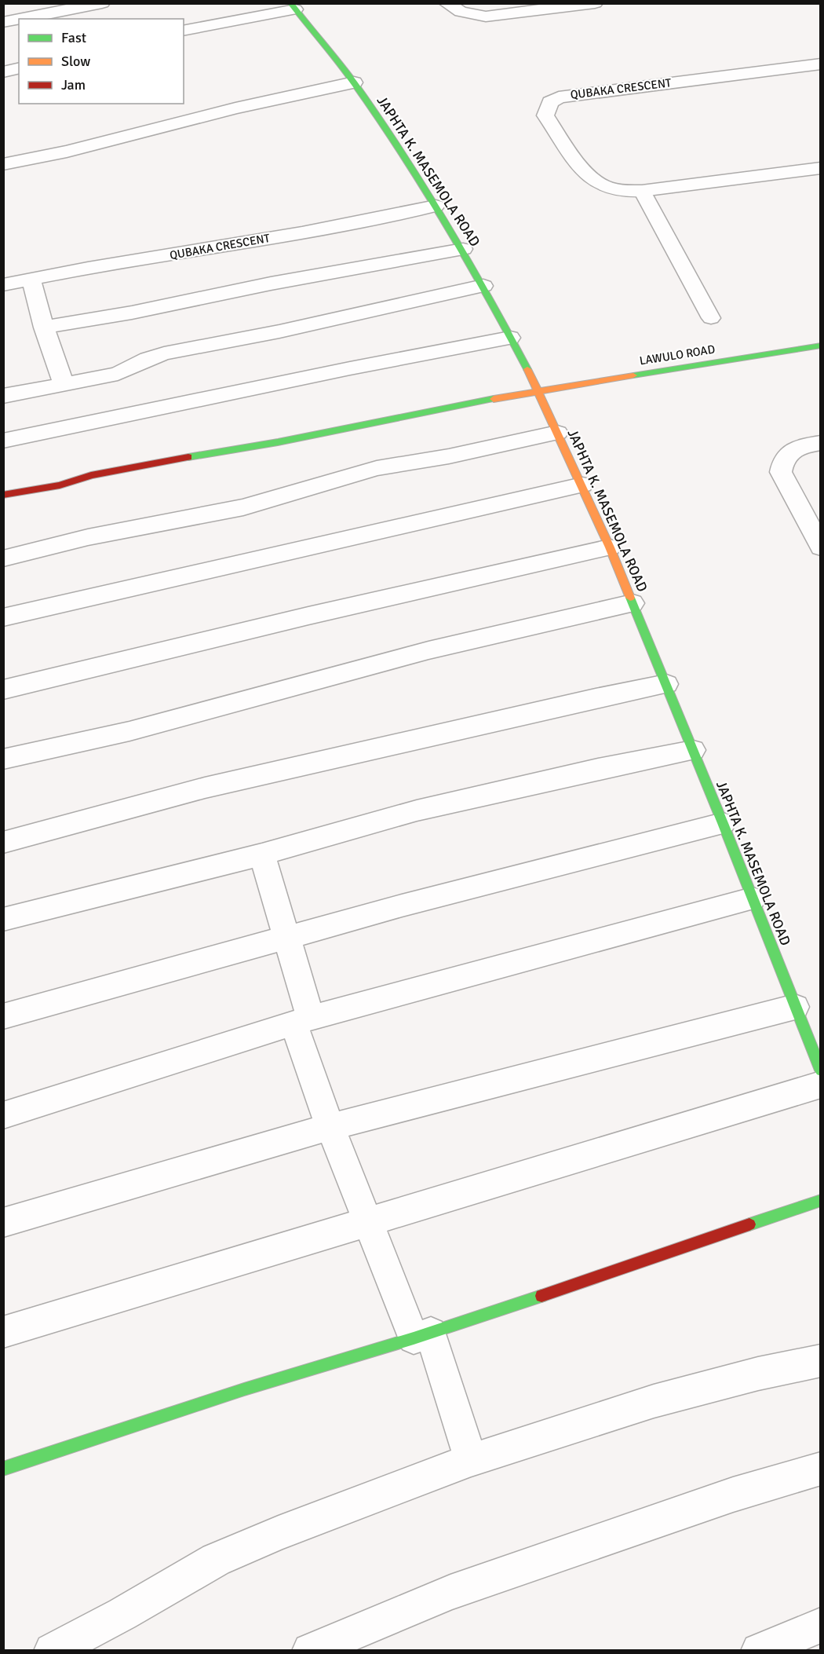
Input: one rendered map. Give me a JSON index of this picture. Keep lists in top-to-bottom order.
{
  "streets": {
    "main road": ["JAPHTA K. MASEMOLA ROAD", "LAWULO ROAD"],
    "street": ["QUBAKA CRESCENT"]
  },
  "crossings": [
    ["QUBAKA CRESCENT", "JAPHTA K. MASEMOLA ROAD"],
    ["JAPHTA K. MASEMOLA ROAD", "LAWULO ROAD"]
  ],
  "legend": ["Fast", "Slow", "Jam"]
}
